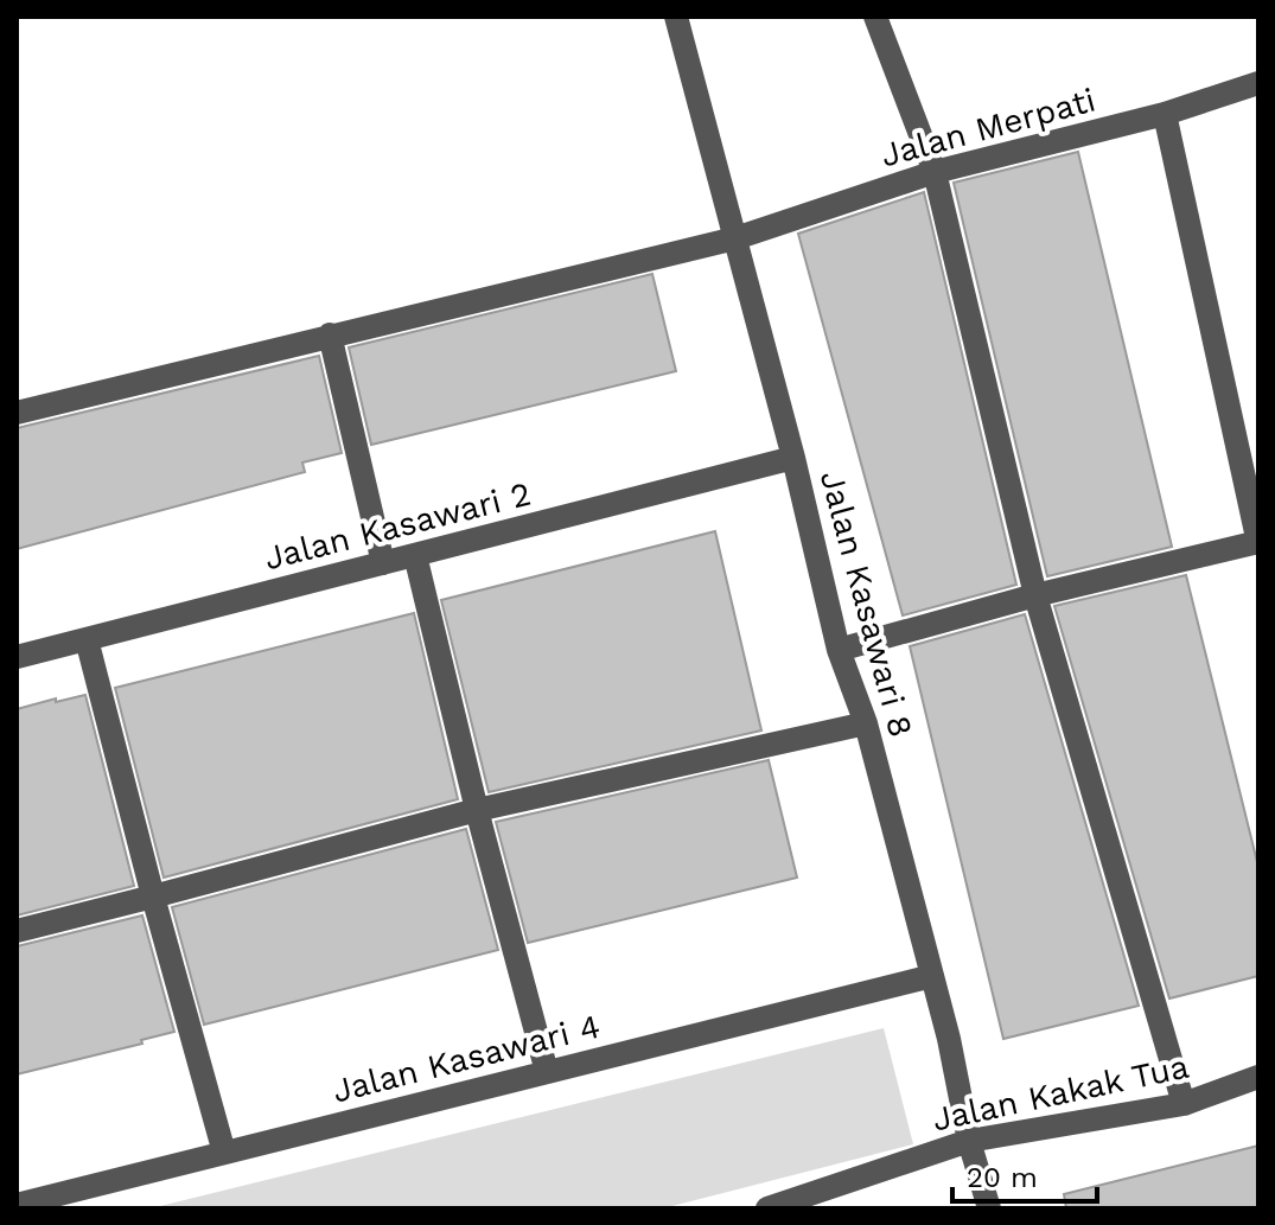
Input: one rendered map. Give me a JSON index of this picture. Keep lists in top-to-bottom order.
{
  "streets": {
    "street": [
      "Jalan Merpati",
      "Jalan Kasawari 2",
      "Jalan Kasawari 8",
      "Jalan Kasawari 4",
      "Jalan Kakak Tua"
    ]
  },
  "crossings": [
    ["Jalan Merpati", "Jalan Kasawari 8"],
    ["Jalan Kasawari 2", "Jalan Kasawari 8"],
    ["Jalan Kasawari 8", "Jalan Kasawari 4"],
    ["Jalan Kasawari 8", "Jalan Kakak Tua"]
  ],
  "scale_bar": "20 m"
}
